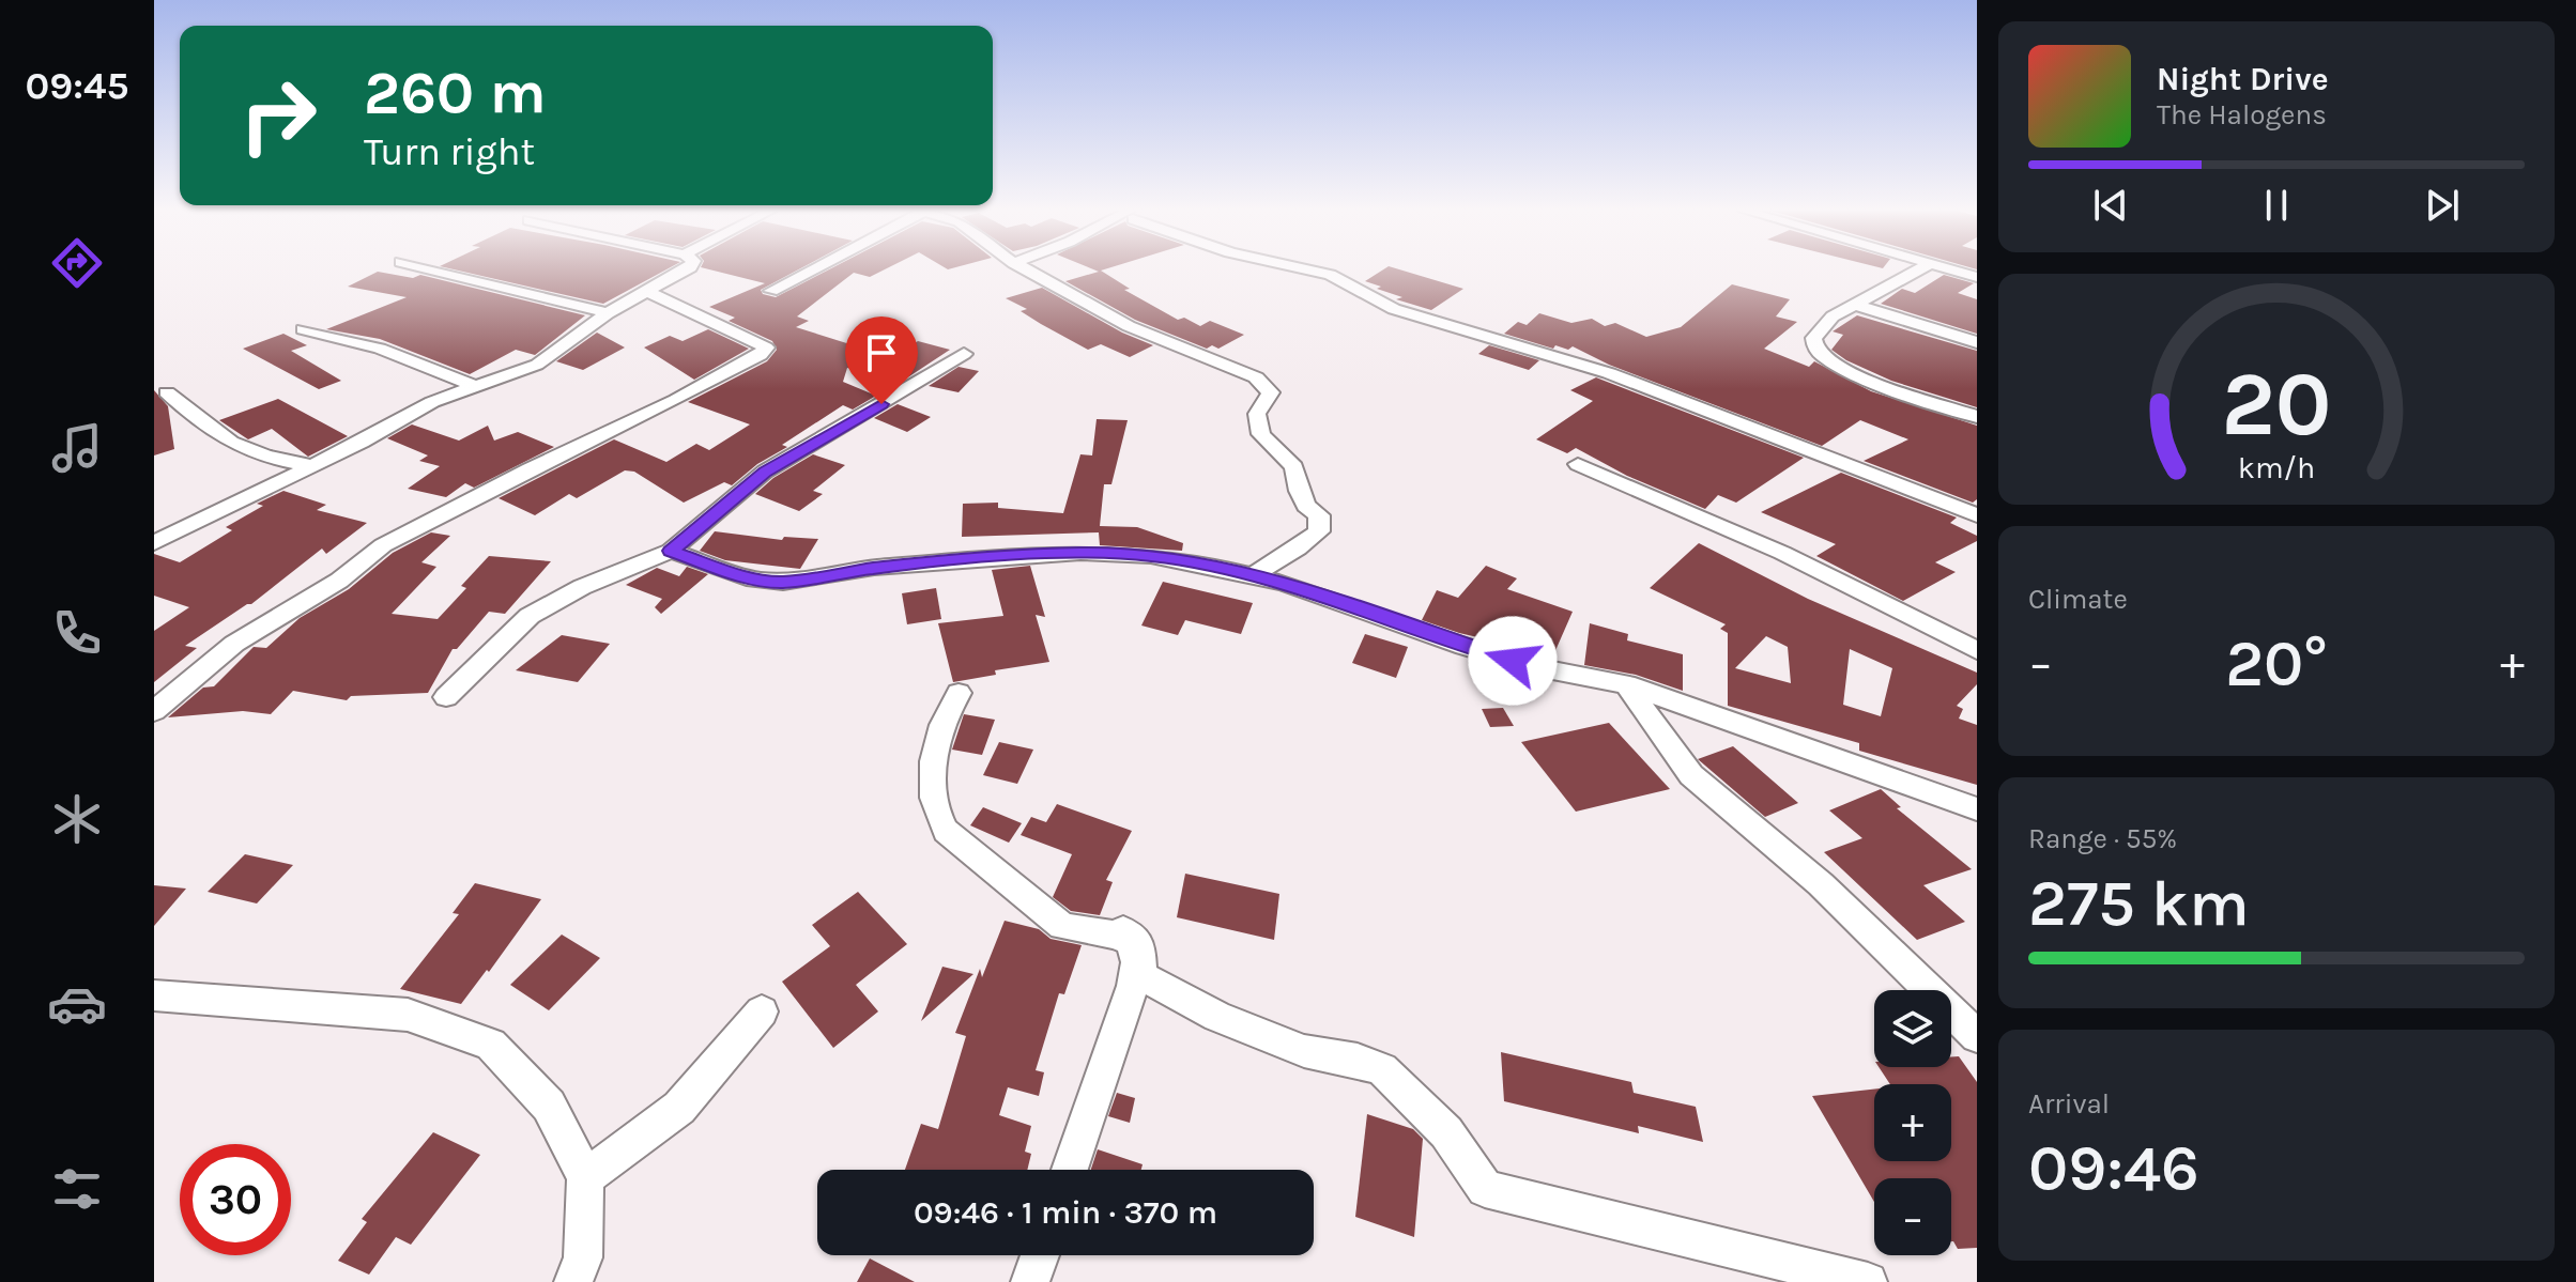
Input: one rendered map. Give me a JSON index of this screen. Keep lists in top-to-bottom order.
{
  "page": {
    "tabs": "09:45",
    "turn": ["260 m", "Turn right"],
    "song": ["Night Drive", "The Halogens"],
    "tile": [
      "Climate",
      ["Range · 55%", "275 km"],
      ["Arrival", "09:46"]
    ],
    "heat": ["−", "20°", "+"],
    "map_buttons": ["+", "−"],
    "limit": "30",
    "trip": "09:46 · 1 min · 370 m",
    "gauge": ["20", "km/h"]
  }
}
